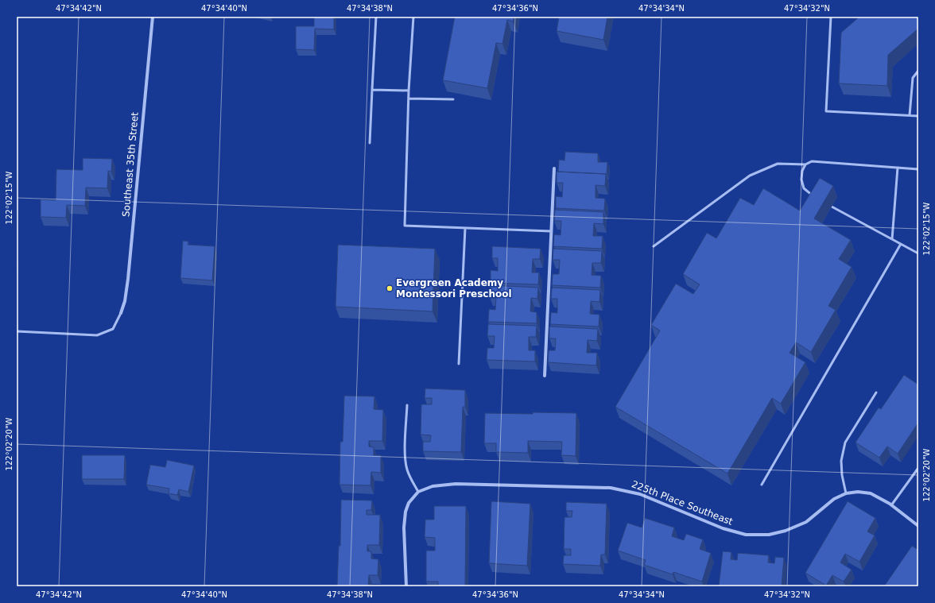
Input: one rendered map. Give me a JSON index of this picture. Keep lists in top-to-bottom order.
{
  "streets": {
    "street": ["Southeast 35th Street", "225th Place Southeast"]
  },
  "places": ["Evergreen Academy Montessori Preschool"],
  "coordinates": [
    "47°34'42\"N",
    "47°34'40\"N",
    "47°34'38\"N",
    "47°34'36\"N",
    "47°34'34\"N",
    "47°34'32\"N",
    "122°02'15\"W",
    "122°02'20\"W"
  ]
}
